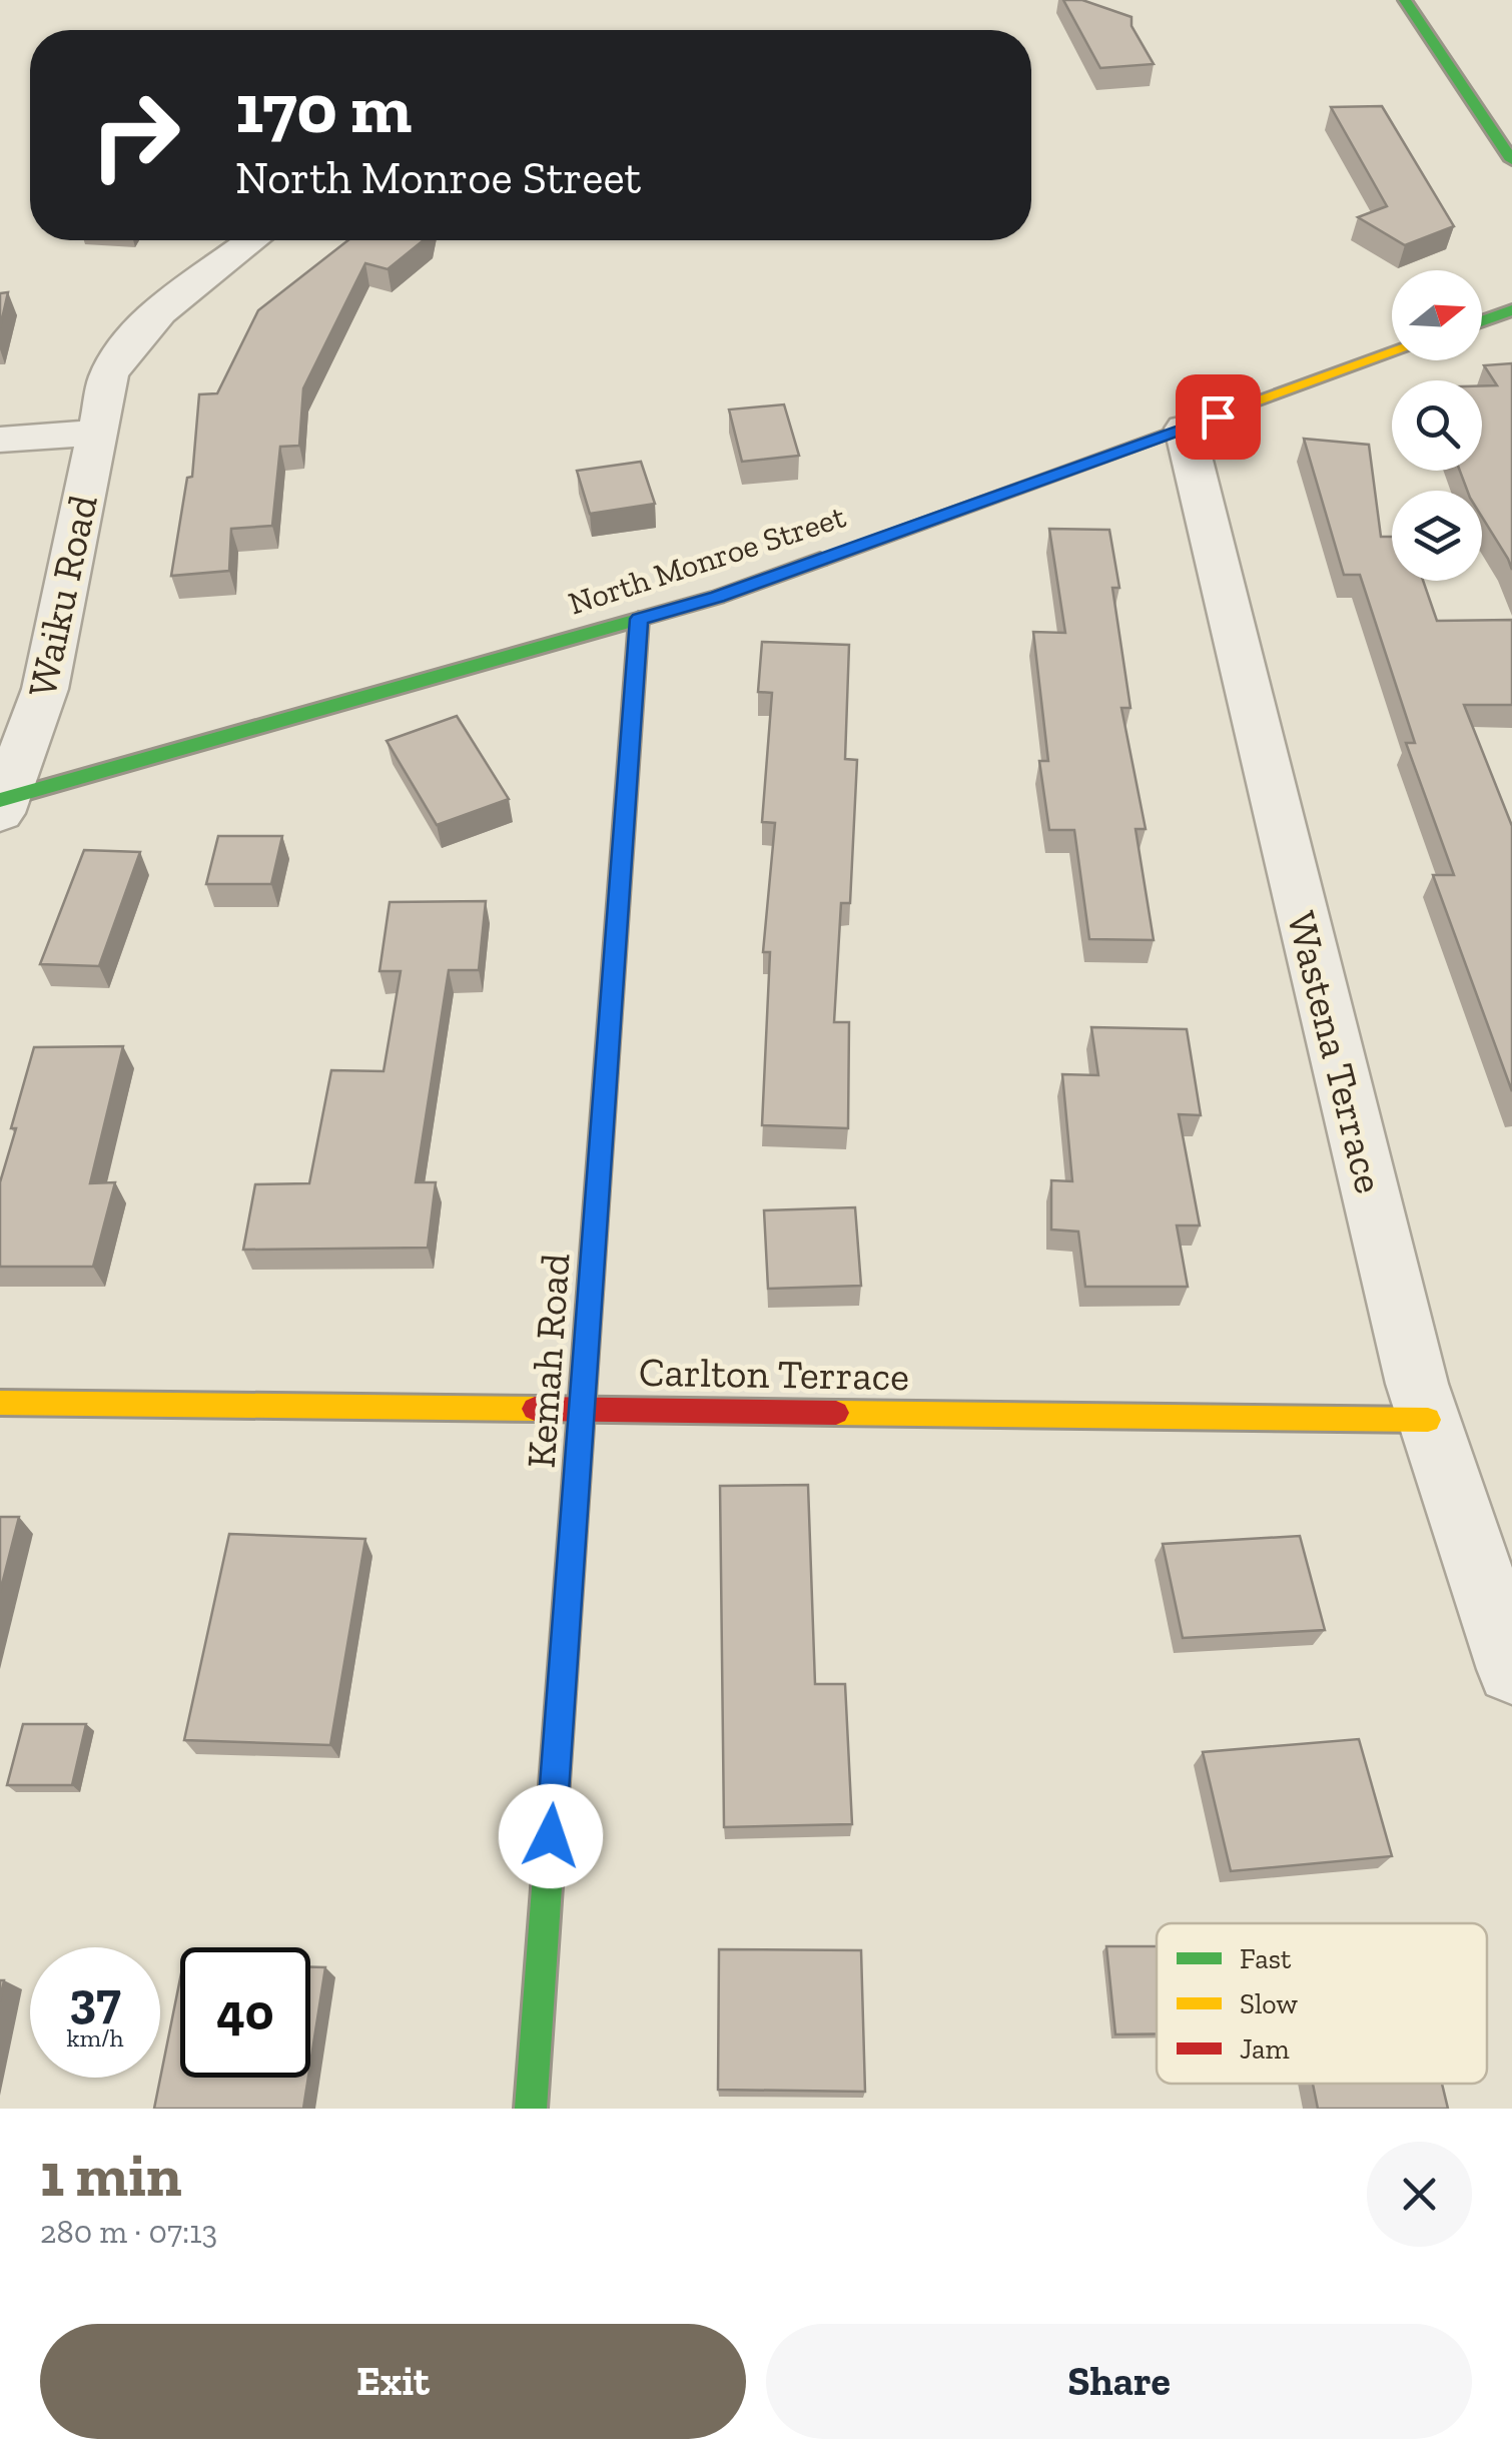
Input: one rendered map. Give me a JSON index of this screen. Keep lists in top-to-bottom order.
{
  "streets": {
    "street": [
      "North Monroe Street",
      "Waiku Road",
      "Wastena Terrace",
      "Kemah Road",
      "Carlton Terrace"
    ]
  },
  "crossings": [
    ["North Monroe Street", "Waiku Road"],
    ["North Monroe Street", "Wastena Terrace"],
    ["North Monroe Street", "Kemah Road"],
    ["Wastena Terrace", "Carlton Terrace"],
    ["Kemah Road", "Carlton Terrace"]
  ],
  "legend": ["Fast", "Slow", "Jam"],
  "north": "right",
  "page": {
    "turn": ["170 m", "North Monroe Street"],
    "speed": "37 km/h",
    "limit": "40",
    "heading": ["1 min", "280 m · 07:13"],
    "buttons": ["Exit", "Share"]
  }
}
